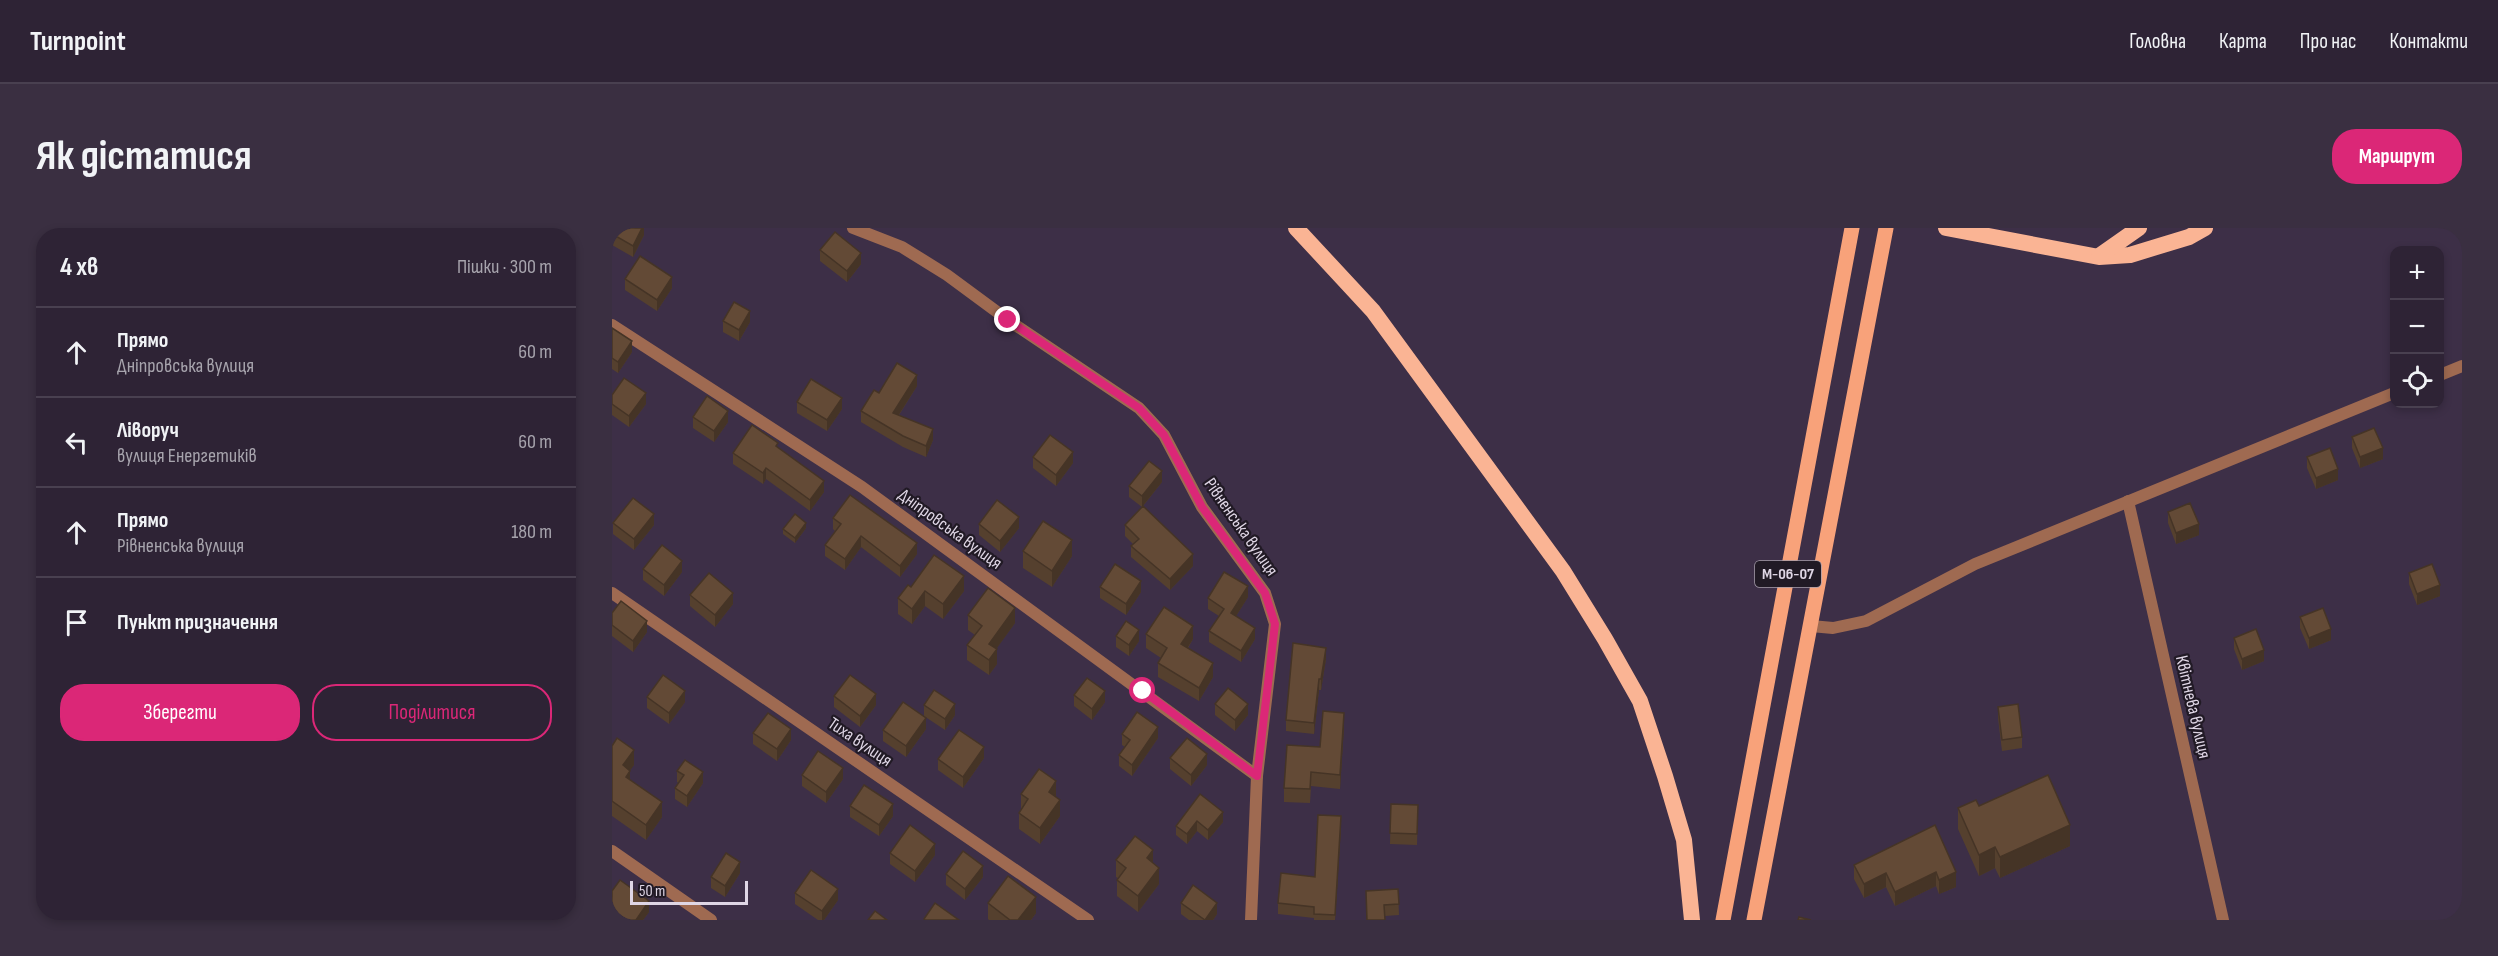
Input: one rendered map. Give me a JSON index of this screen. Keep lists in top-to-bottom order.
{
  "streets": {
    "main road": ["М-06-07"],
    "street": [
      "Рівненська вулиця",
      "Дніпровська вулиця",
      "Квітнева вулиця",
      "Тиха вулиця"
    ]
  },
  "crossings": [
    ["Рівненська вулиця", "Дніпровська вулиця"]
  ],
  "scale_bar": "50 m",
  "page": {
    "header": "Turnpoint",
    "nav": [
      "Головна",
      "Карта",
      "Про нас",
      "Контакти"
    ],
    "buttons": [
      "Маршрут",
      ["Зберегти", "Поділитися"]
    ],
    "title": "Як дістатися",
    "heading": ["4 хв", "Пішки · 300 m"],
    "map_buttons": ["+", "−"],
    "list": [
      ["Прямо", "Дніпровська вулиця", "60 m"],
      ["Ліворуч", "вулиця Енергетиків", "60 m"],
      ["Прямо", "Рівненська вулиця", "180 m"],
      "Пункт призначення"
    ],
    "scale": "50 m"
  }
}
